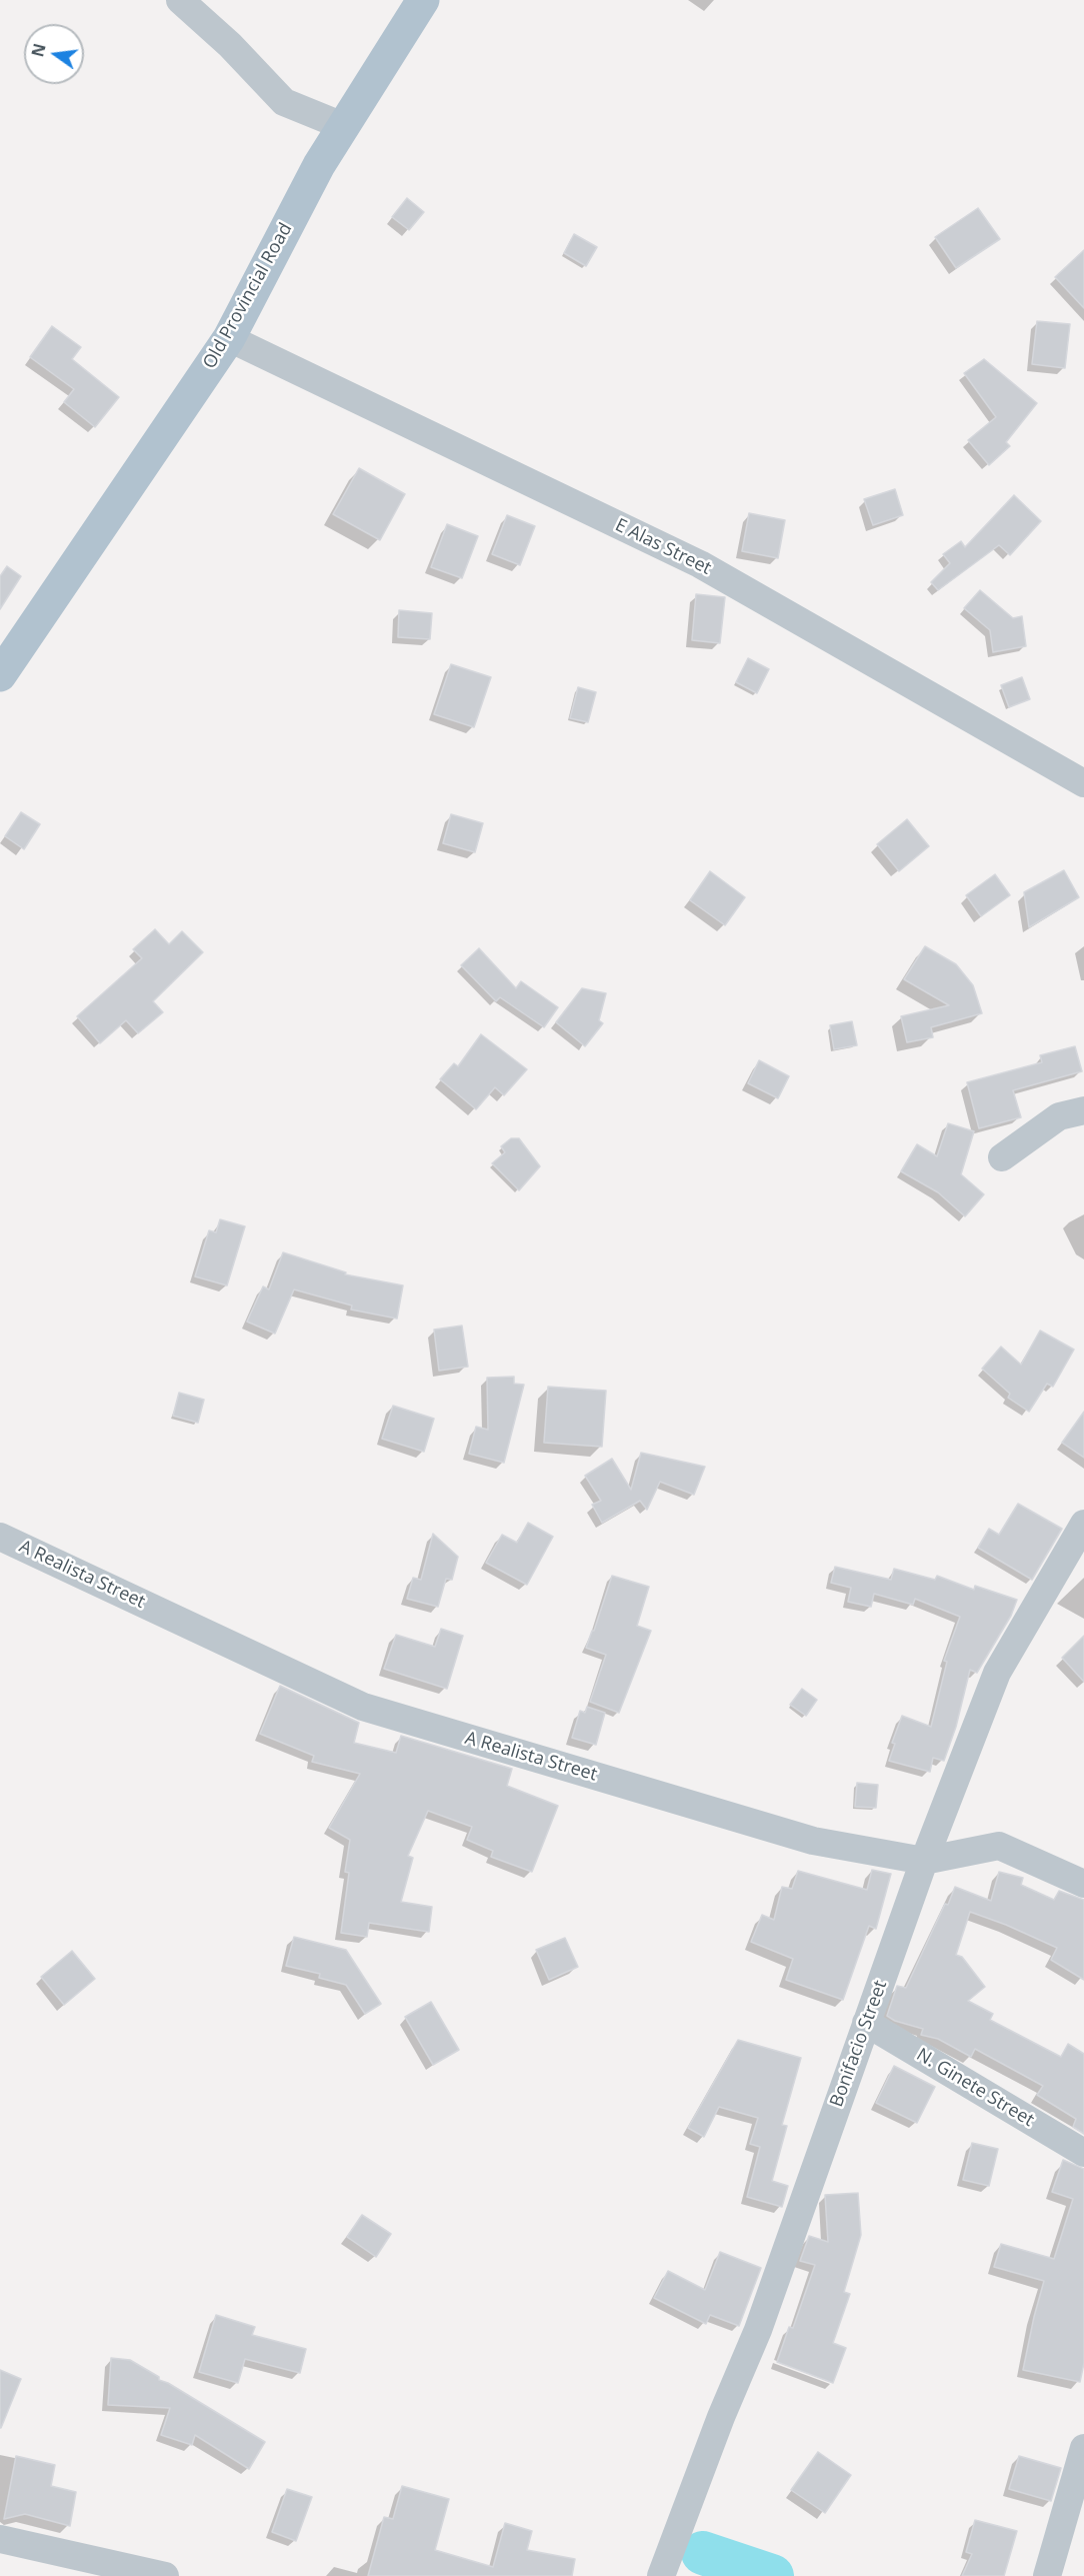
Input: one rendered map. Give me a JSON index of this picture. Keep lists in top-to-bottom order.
{
  "streets": {
    "main road": ["Old Provincial Road"],
    "street": [
      "E Alas Street",
      "A Realista Street",
      "Bonifacio Street",
      "N. Ginete Street"
    ]
  },
  "crossings": [
    ["Old Provincial Road", "E Alas Street"],
    ["A Realista Street", "Bonifacio Street"],
    ["Bonifacio Street", "N. Ginete Street"]
  ],
  "north": "left"
}
